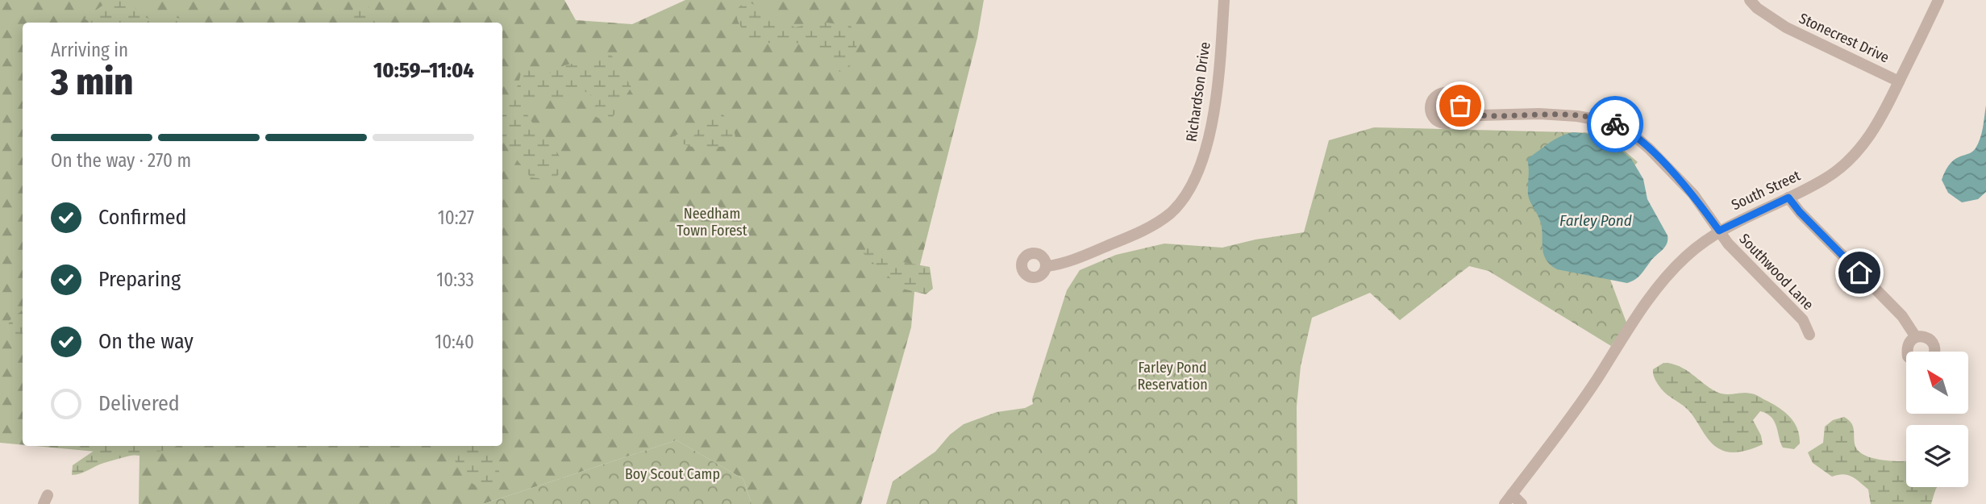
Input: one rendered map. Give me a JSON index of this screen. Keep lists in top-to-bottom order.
{
  "streets": {
    "street": [
      "Stonecrest Drive",
      "Richardson Drive",
      "South Street",
      "Southwood Lane"
    ]
  },
  "crossings": [
    ["Stonecrest Drive", "South Street"],
    ["South Street", "Southwood Lane"]
  ],
  "water": ["Farley Pond"],
  "parks": ["Needham Town Forest", "Farley Pond Reservation", "Boy Scout Camp"],
  "north": "top left",
  "page": {
    "heading": ["3 min", "Arriving in", "10:59–11:04"],
    "bar": "On the way · 270 m",
    "list": [
      ["Confirmed", "10:27"],
      ["Preparing", "10:33"],
      ["On the way", "10:40"],
      "Delivered"
    ]
  }
}
